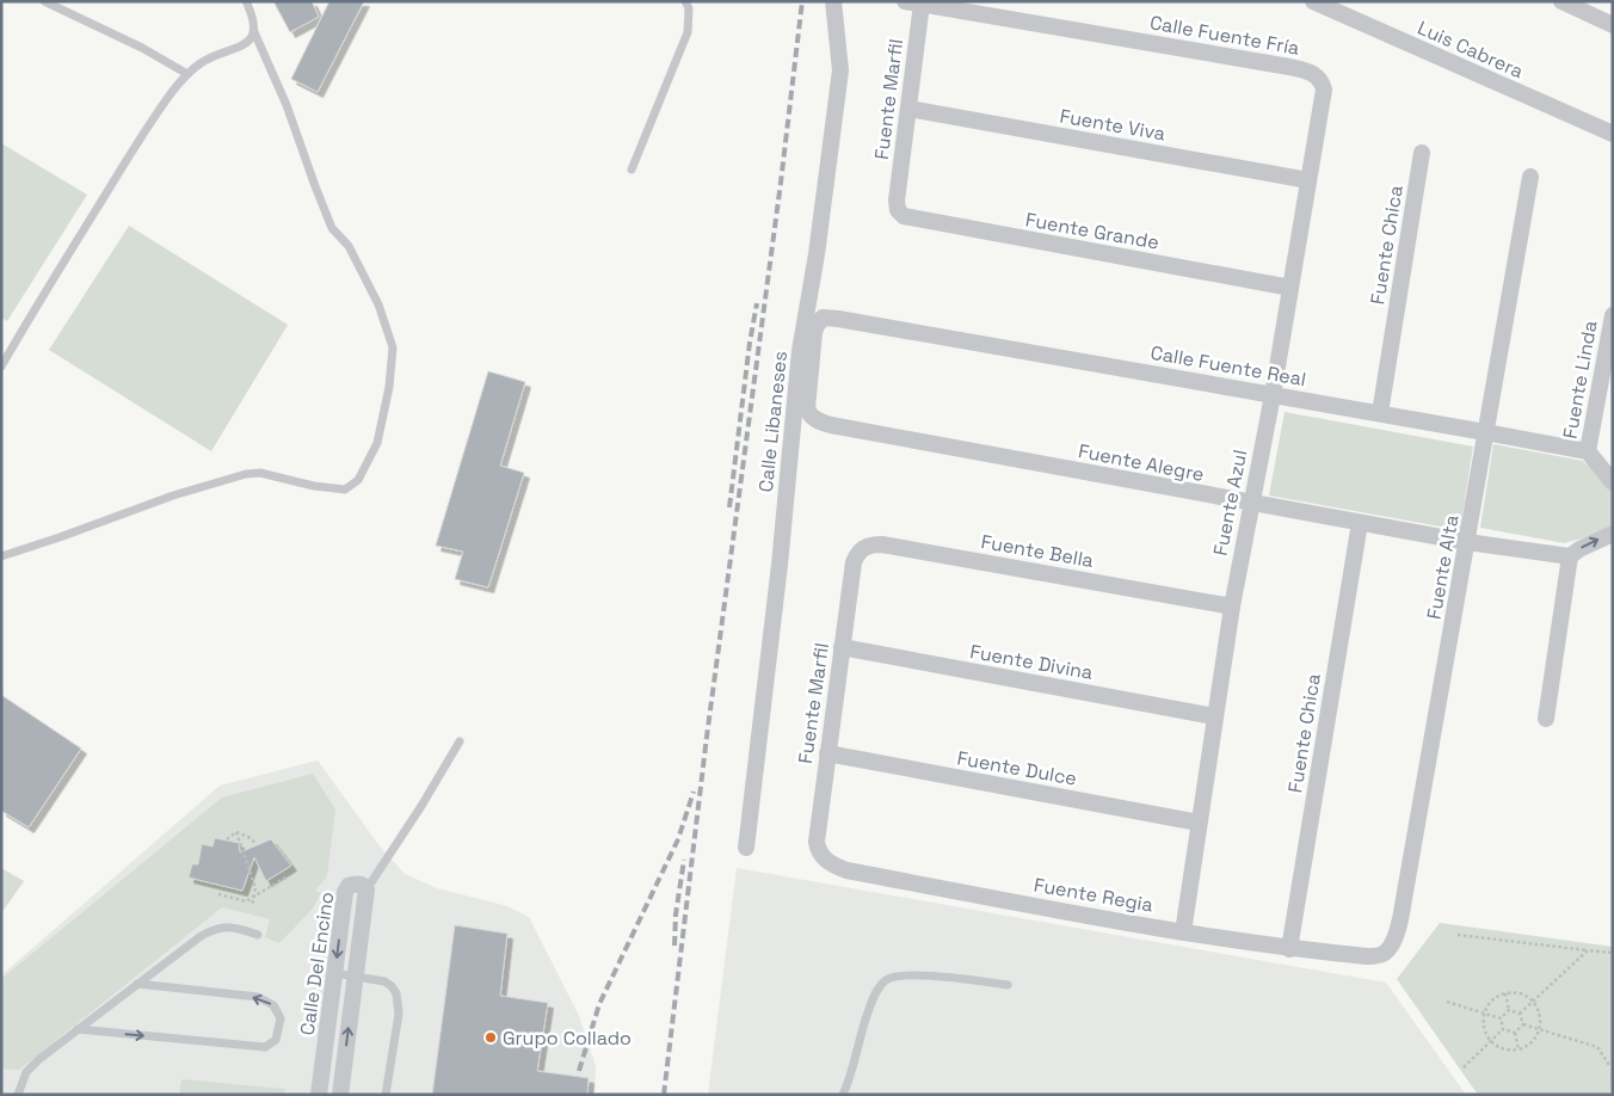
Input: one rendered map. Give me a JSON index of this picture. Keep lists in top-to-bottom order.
{
  "streets": {
    "street": [
      "Calle Fuente Fría",
      "Luis Cabrera",
      "Fuente Marfil",
      "Fuente Viva",
      "Fuente Grande",
      "Fuente Chica",
      "Calle Fuente Real",
      "Fuente Linda",
      "Calle Libaneses",
      "Fuente Alegre",
      "Fuente Azul",
      "Fuente Bella",
      "Fuente Alta",
      "Fuente Divina",
      "Fuente Dulce",
      "Fuente Regia",
      "Calle Del Encino"
    ]
  },
  "crossings": [
    ["Calle Fuente Fría", "Fuente Marfil"],
    ["Calle Fuente Fría", "Fuente Azul"],
    ["Fuente Marfil", "Fuente Viva"],
    ["Fuente Marfil", "Fuente Grande"],
    ["Fuente Marfil", "Fuente Bella"],
    ["Fuente Marfil", "Fuente Divina"],
    ["Fuente Marfil", "Fuente Dulce"],
    ["Fuente Marfil", "Fuente Regia"],
    ["Fuente Viva", "Fuente Azul"],
    ["Fuente Grande", "Fuente Azul"],
    ["Fuente Chica", "Calle Fuente Real"],
    ["Fuente Chica", "Fuente Alegre"],
    ["Fuente Chica", "Fuente Regia"],
    ["Calle Fuente Real", "Fuente Linda"],
    ["Calle Fuente Real", "Fuente Alegre"],
    ["Calle Fuente Real", "Fuente Azul"],
    ["Calle Fuente Real", "Fuente Alta"],
    ["Fuente Alegre", "Fuente Azul"],
    ["Fuente Alegre", "Fuente Alta"],
    ["Fuente Azul", "Fuente Bella"],
    ["Fuente Azul", "Fuente Divina"],
    ["Fuente Azul", "Fuente Dulce"],
    ["Fuente Azul", "Fuente Regia"],
    ["Fuente Alta", "Fuente Regia"]
  ],
  "places": ["Grupo Collado"]
}
